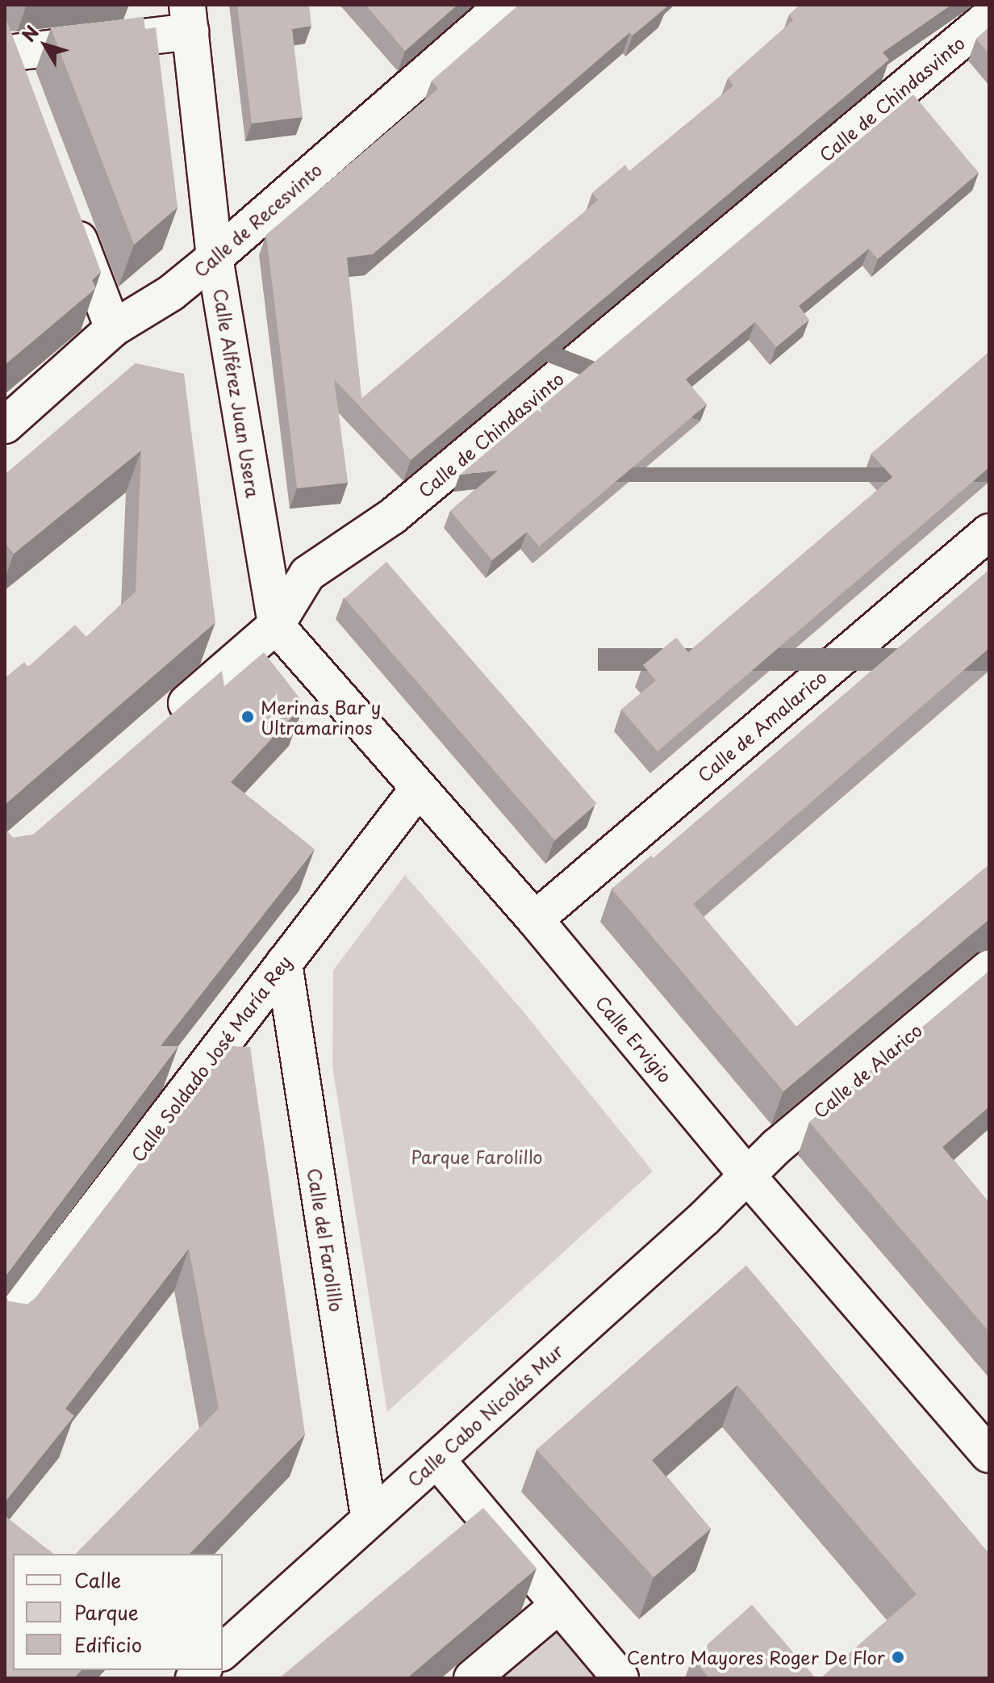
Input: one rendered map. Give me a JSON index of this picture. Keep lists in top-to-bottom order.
{
  "streets": {
    "street": [
      "Calle de Chindasvinto",
      "Calle de Recesvinto",
      "Calle Alférez Juan Usera",
      "Calle de Amalarico",
      "Calle Ervigio",
      "Calle Soldado José María Rey",
      "Calle de Alarico",
      "Calle del Farolillo",
      "Calle Cabo Nicolás Mur"
    ]
  },
  "crossings": [
    ["Calle de Chindasvinto", "Calle Alférez Juan Usera"],
    ["Calle de Chindasvinto", "Calle Ervigio"],
    ["Calle de Recesvinto", "Calle Alférez Juan Usera"],
    ["Calle Alférez Juan Usera", "Calle Ervigio"],
    ["Calle de Amalarico", "Calle Ervigio"],
    ["Calle Ervigio", "Calle Soldado José María Rey"],
    ["Calle Ervigio", "Calle de Alarico"],
    ["Calle Ervigio", "Calle Cabo Nicolás Mur"],
    ["Calle Soldado José María Rey", "Calle del Farolillo"],
    ["Calle de Alarico", "Calle Cabo Nicolás Mur"],
    ["Calle del Farolillo", "Calle Cabo Nicolás Mur"]
  ],
  "parks": ["Parque Farolillo"],
  "places": ["Merinas Bar y Ultramarinos", "Centro Mayores Roger De Flor"],
  "legend": ["Calle", "Parque", "Edificio"],
  "north": "top left"
}
